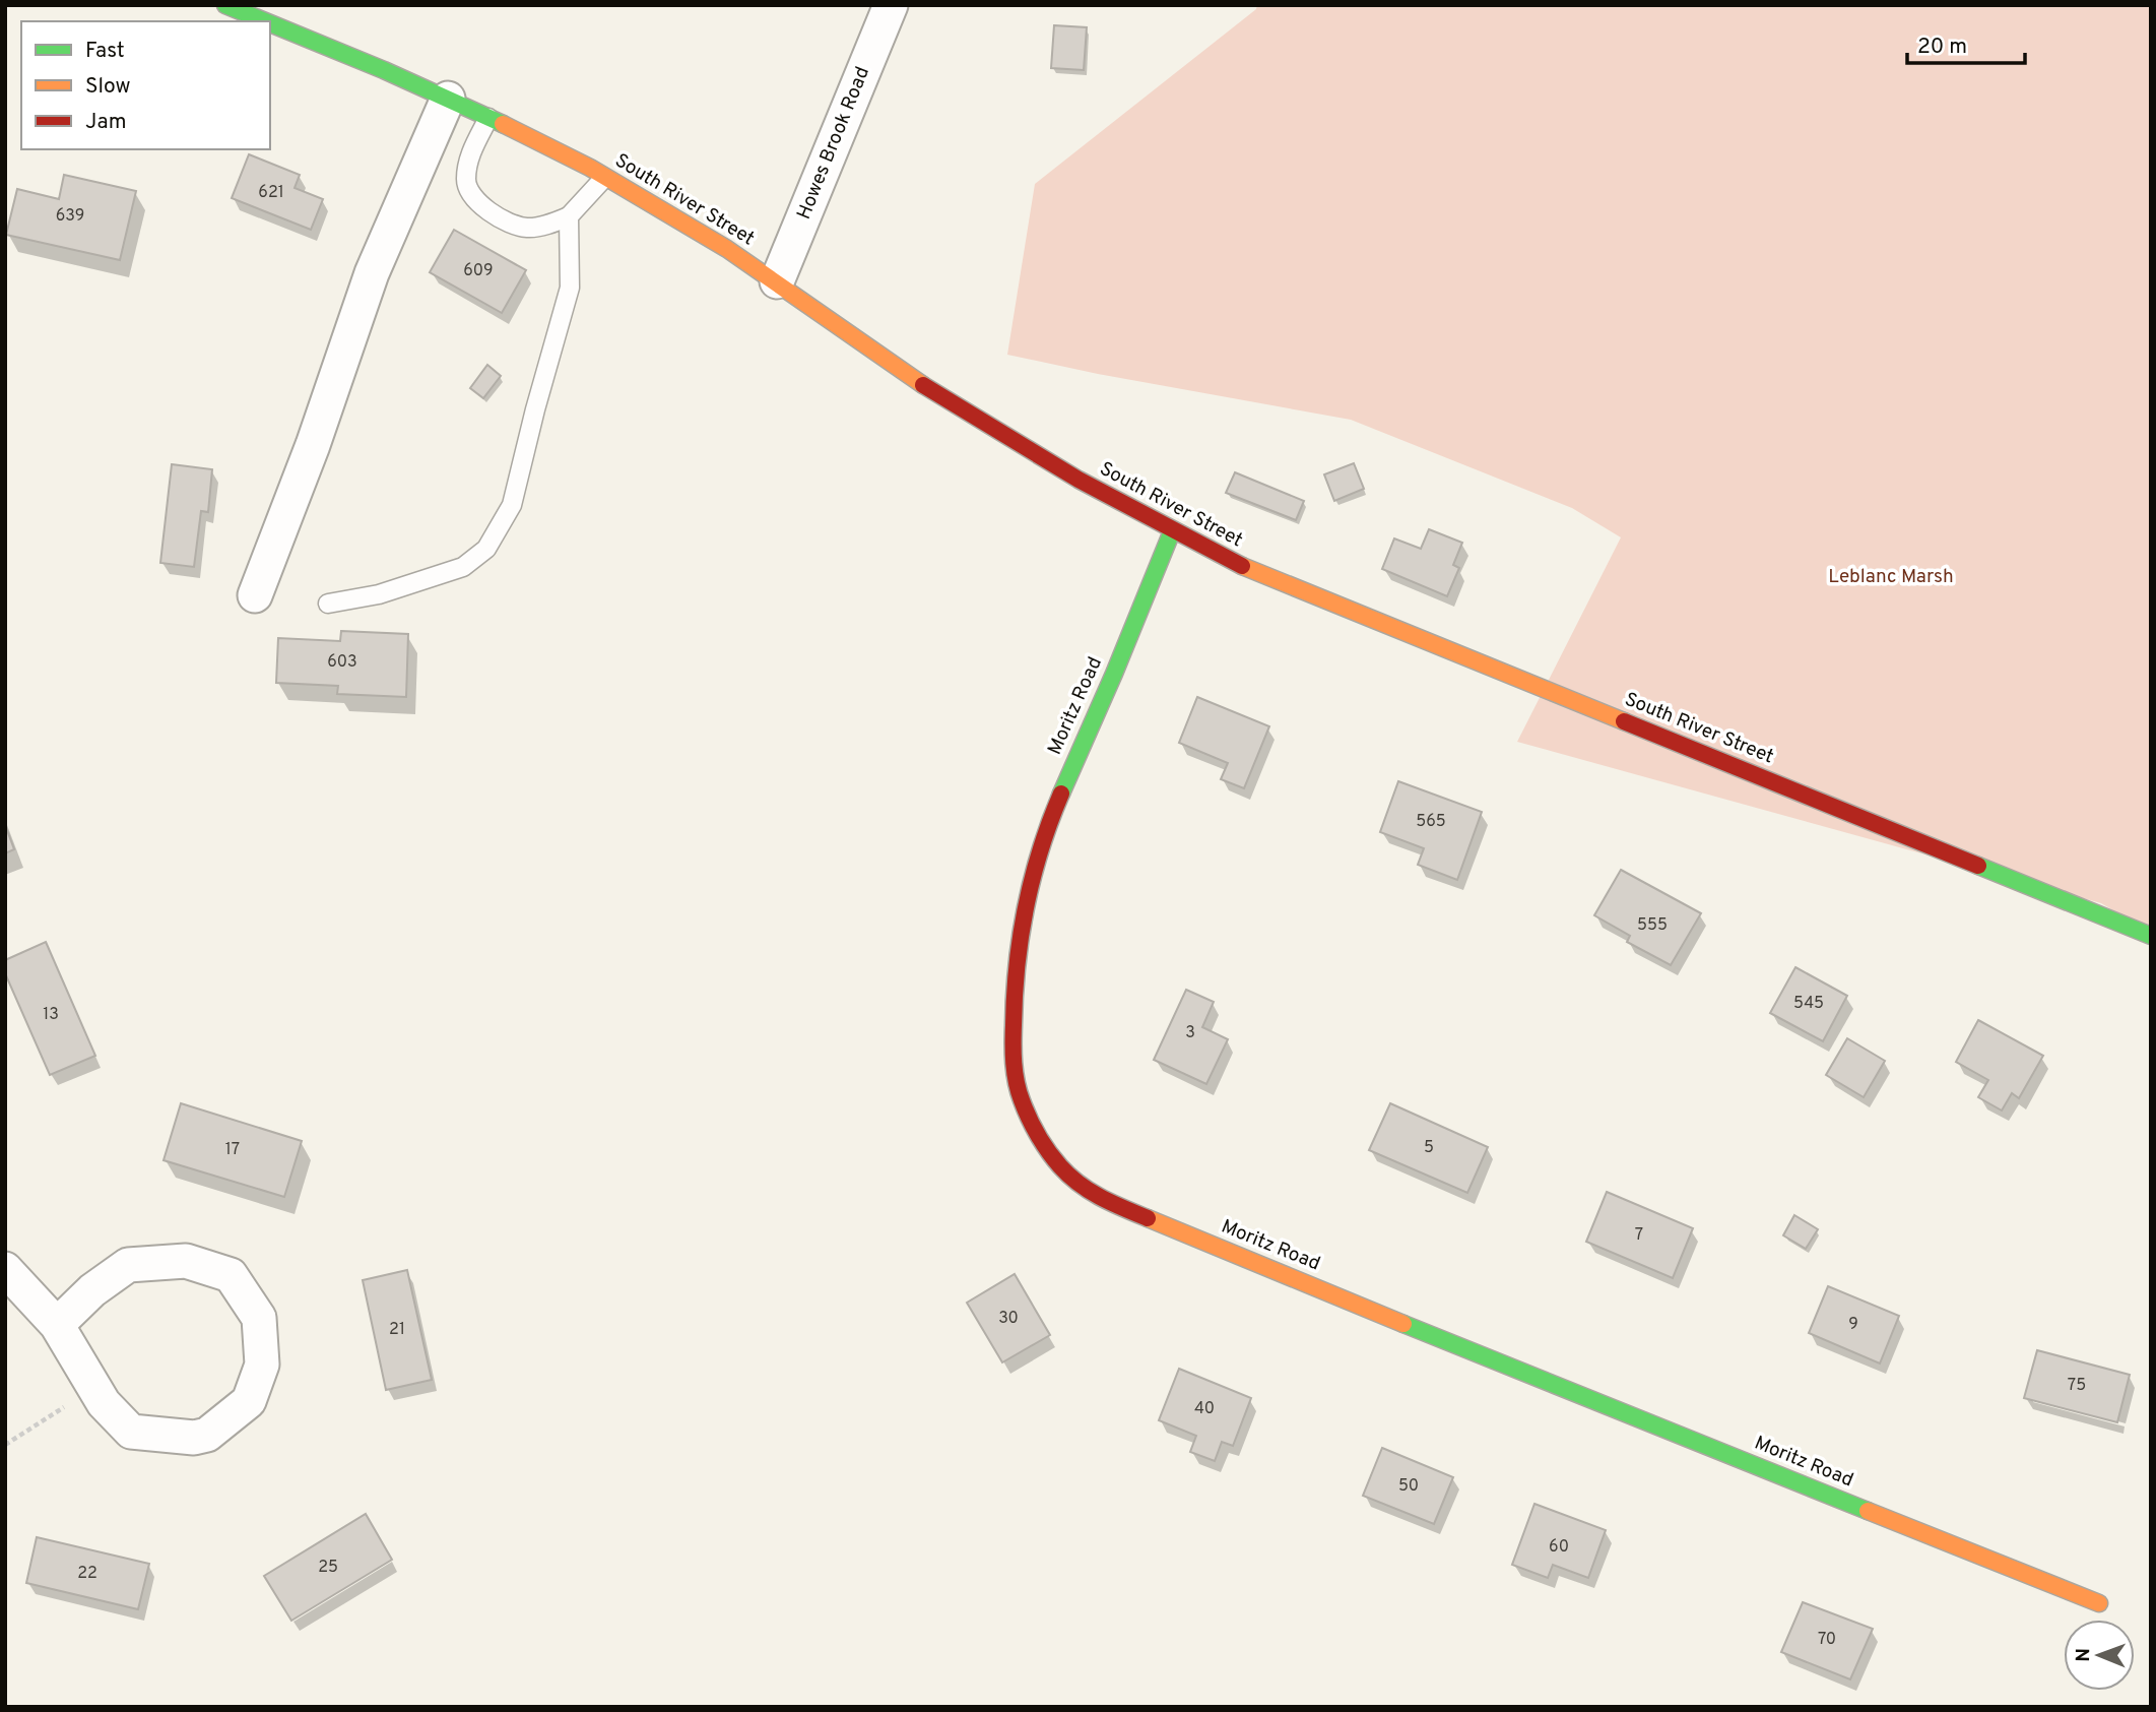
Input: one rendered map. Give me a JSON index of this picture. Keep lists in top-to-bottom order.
{
  "streets": {
    "street": ["Howes Brook Road", "South River Street", "Moritz Road"]
  },
  "crossings": [
    ["Howes Brook Road", "South River Street"],
    ["South River Street", "Moritz Road"]
  ],
  "parks": ["Leblanc Marsh"],
  "house_numbers": [
    "621",
    "639",
    "609",
    "603",
    "565",
    "555",
    "545",
    "13",
    "3",
    "5",
    "17",
    "7",
    "30",
    "9",
    "21",
    "75",
    "40",
    "50",
    "60",
    "25",
    "22",
    "70"
  ],
  "legend": ["Fast", "Slow", "Jam"],
  "scale_bar": "20 m",
  "north": "left"
}
